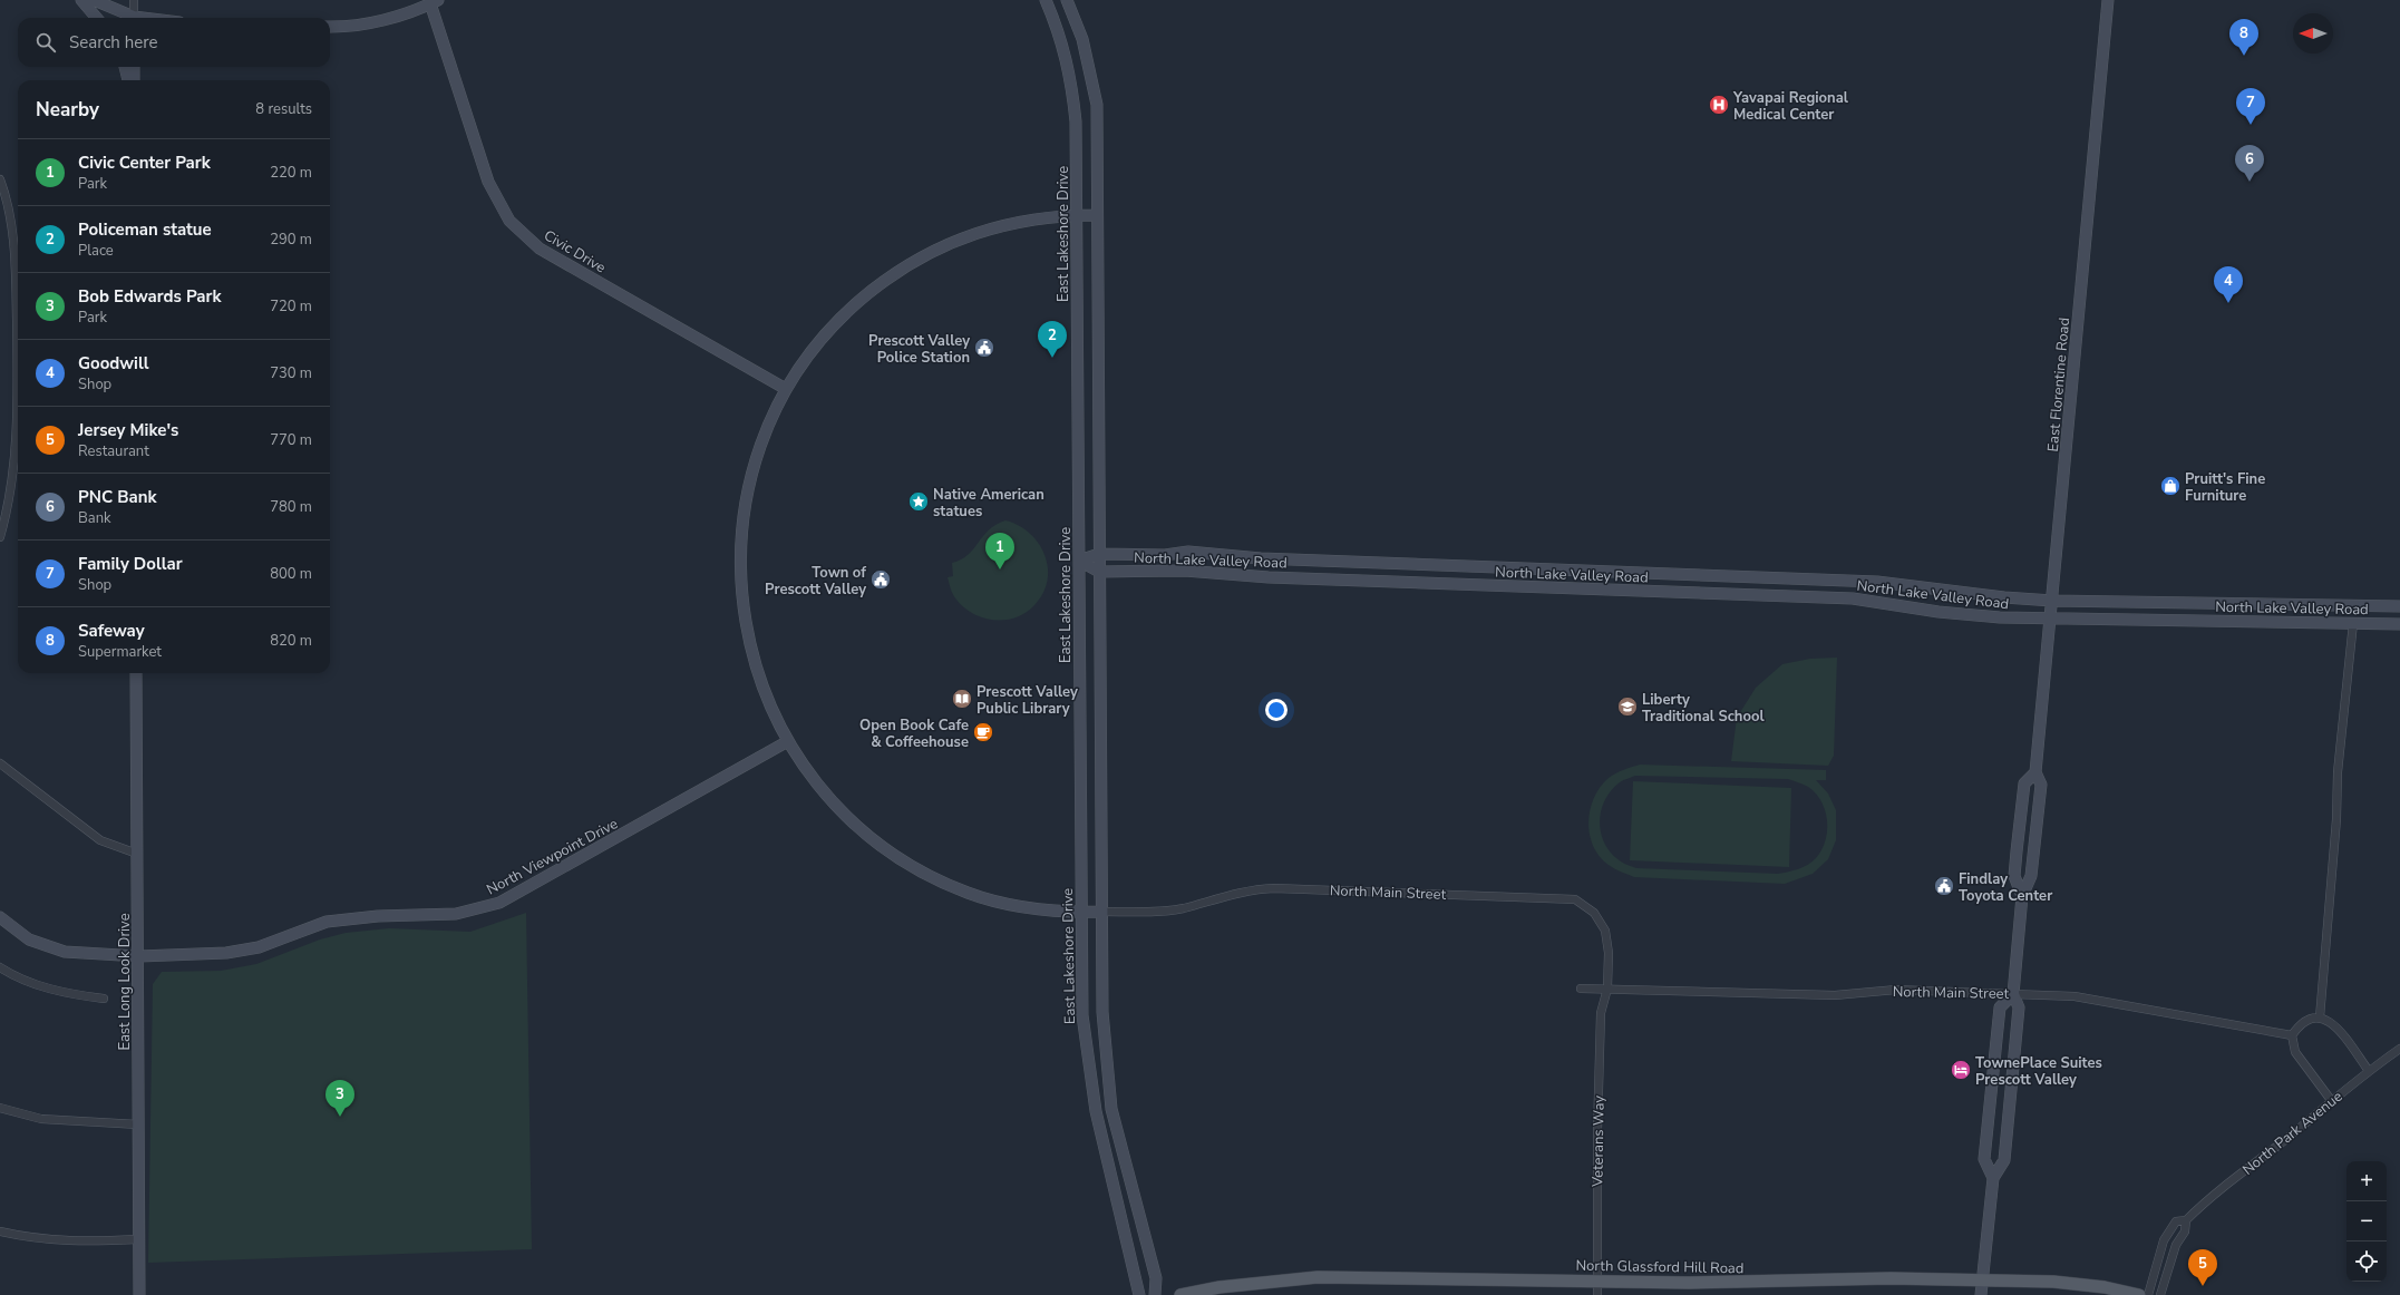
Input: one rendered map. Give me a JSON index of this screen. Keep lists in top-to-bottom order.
{
  "streets": {
    "main road": ["North Glassford Hill Road"],
    "street": [
      "East Lakeshore Drive",
      "Civic Drive",
      "East Florentine Road",
      "North Lake Valley Road",
      "North Viewpoint Drive",
      "North Main Street",
      "East Long Look Drive",
      "North Park Avenue",
      "Veterans Way"
    ]
  },
  "crossings": [
    ["East Lakeshore Drive", "North Lake Valley Road"],
    ["East Florentine Road", "North Lake Valley Road"],
    ["East Florentine Road", "North Main Street"],
    ["East Florentine Road", "North Glassford Hill Road"],
    ["North Viewpoint Drive", "East Long Look Drive"],
    ["North Main Street", "Veterans Way"],
    ["Veterans Way", "North Glassford Hill Road"]
  ],
  "places": {
    "hospital": ["Yavapai Regional Medical Center"],
    "public building": ["Prescott Valley Police Station", "Town of Prescott Valley", "Findlay Toyota Center"],
    "shop": ["Pruitt's Fine Furniture"],
    "place": ["Native American statues"],
    "library": ["Prescott Valley Public Library"],
    "school or university": ["Liberty Traditional School"],
    "cafe": ["Open Book Cafe & Coffeehouse"],
    "hotel": ["TownePlace Suites Prescott Valley"]
  },
  "north": "left",
  "page": {
    "search": "Search here",
    "pins": [
      "8",
      "7",
      "6",
      "4",
      "2",
      "1",
      "3",
      "5"
    ],
    "heading": ["Nearby", "8 results"],
    "list": [
      {
        "mark": "1",
        "name": "Civic Center Park",
        "note": "Park",
        "value": "220 m"
      },
      {
        "mark": "2",
        "name": "Policeman statue",
        "note": "Place",
        "value": "290 m"
      },
      {
        "mark": "3",
        "name": "Bob Edwards Park",
        "note": "Park",
        "value": "720 m"
      },
      {
        "mark": "4",
        "name": "Goodwill",
        "note": "Shop",
        "value": "730 m"
      },
      {
        "mark": "5",
        "name": "Jersey Mike's",
        "note": "Restaurant",
        "value": "770 m"
      },
      {
        "mark": "6",
        "name": "PNC Bank",
        "note": "Bank",
        "value": "780 m"
      },
      {
        "mark": "7",
        "name": "Family Dollar",
        "note": "Shop",
        "value": "800 m"
      },
      {
        "mark": "8",
        "name": "Safeway",
        "note": "Supermarket",
        "value": "820 m"
      }
    ],
    "map_buttons": ["+", "−"]
  }
}
